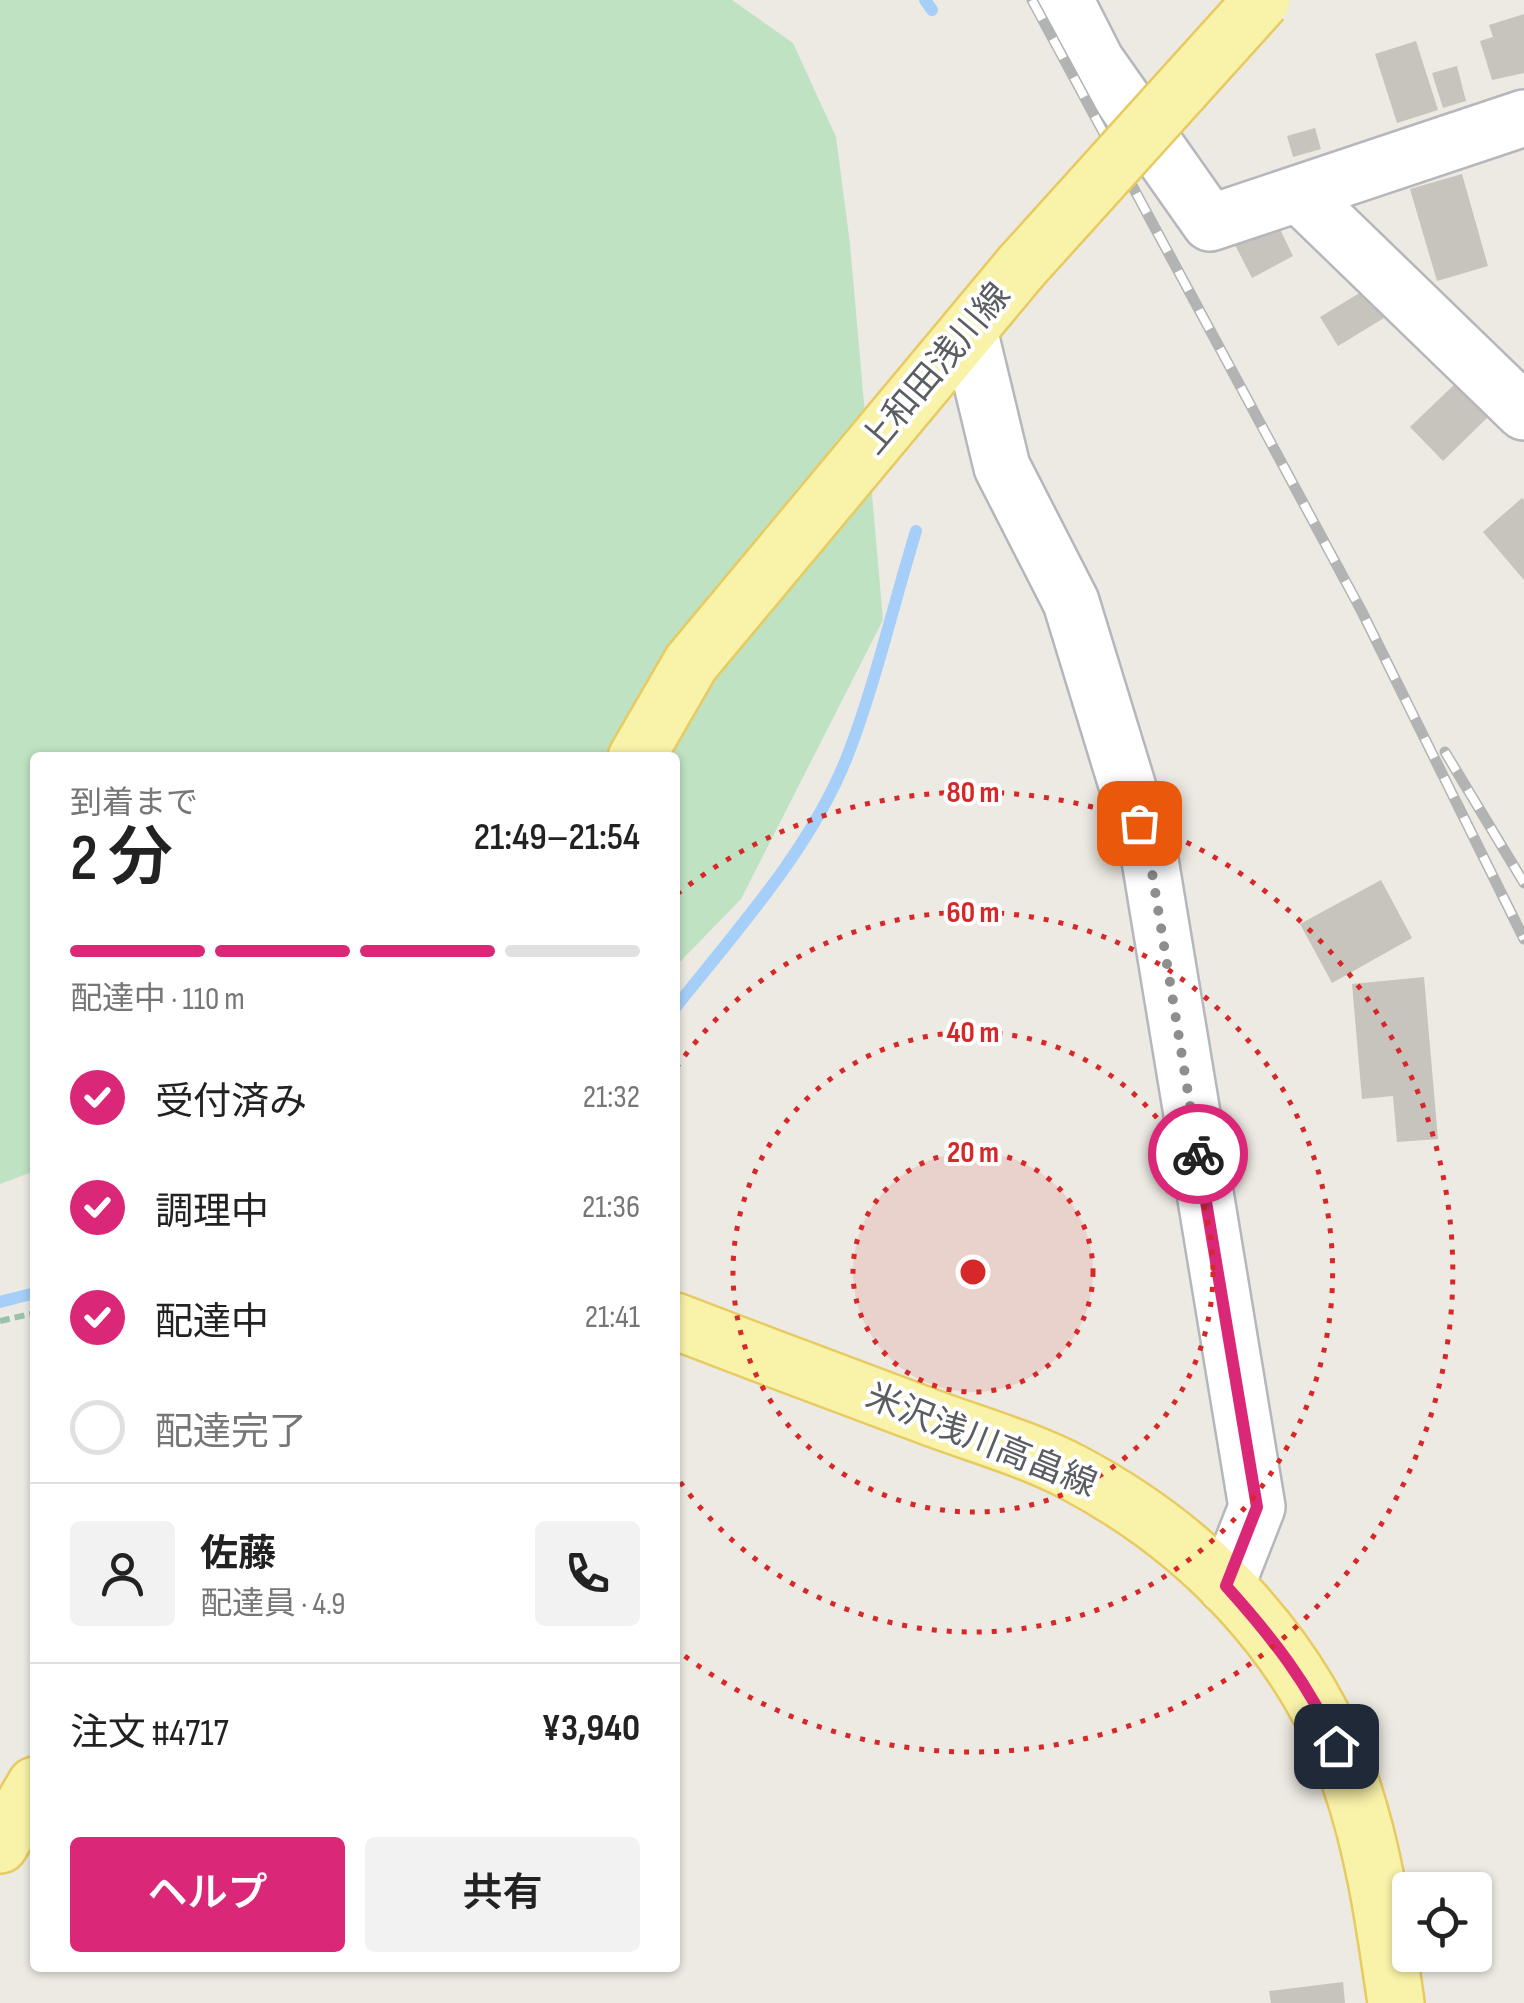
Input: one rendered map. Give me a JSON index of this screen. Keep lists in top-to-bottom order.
{
  "streets": {
    "main road": ["上和田浅川線", "米沢浅川高畠線"]
  },
  "page": {
    "heading": ["2 分", "到着まで", "21:49–21:54"],
    "panel": [
      "佐藤",
      "配達員 · 4.9",
      "注文 #4717",
      "¥3,940"
    ],
    "bar": "配達中 · 110 m",
    "list": [
      ["受付済み", "21:32"],
      ["調理中", "21:36"],
      ["配達中", "21:41"],
      "配達完了"
    ],
    "buttons": ["ヘルプ", "共有"]
  },
  "rings": [
    "80 m",
    "60 m",
    "40 m",
    "20 m"
  ]
}
